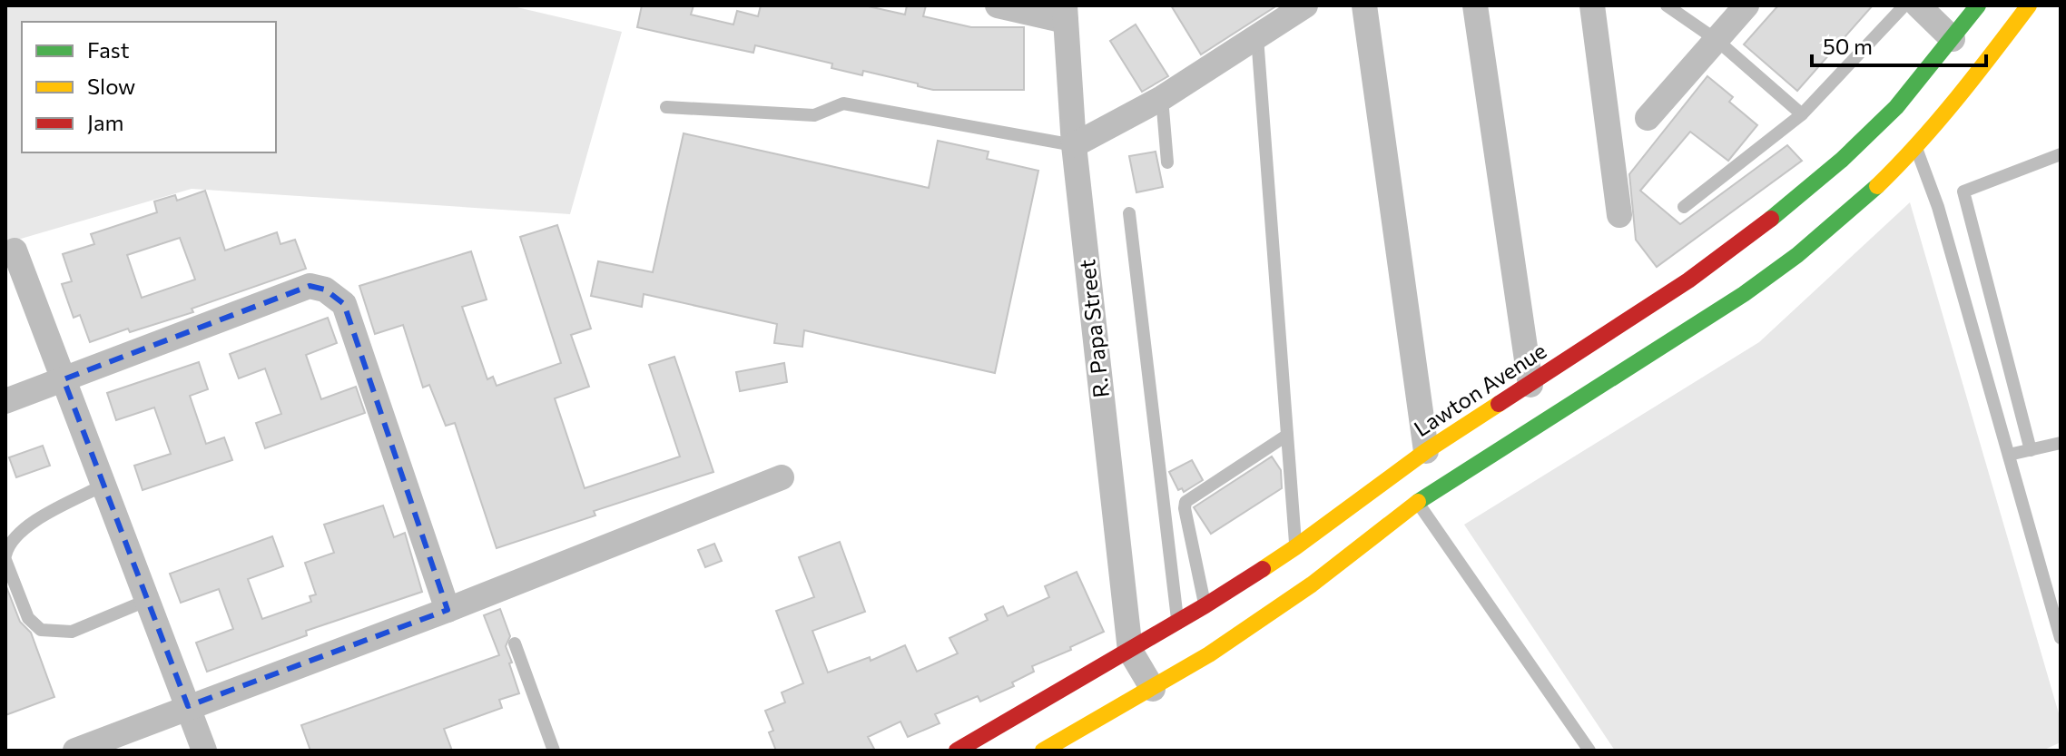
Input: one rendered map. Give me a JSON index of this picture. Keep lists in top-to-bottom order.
{
  "streets": {
    "main road": ["Lawton Avenue"],
    "street": ["R. Papa Street"]
  },
  "crossings": [
    ["R. Papa Street", "Lawton Avenue"]
  ],
  "legend": ["Fast", "Slow", "Jam"],
  "scale_bar": "50 m"
}
